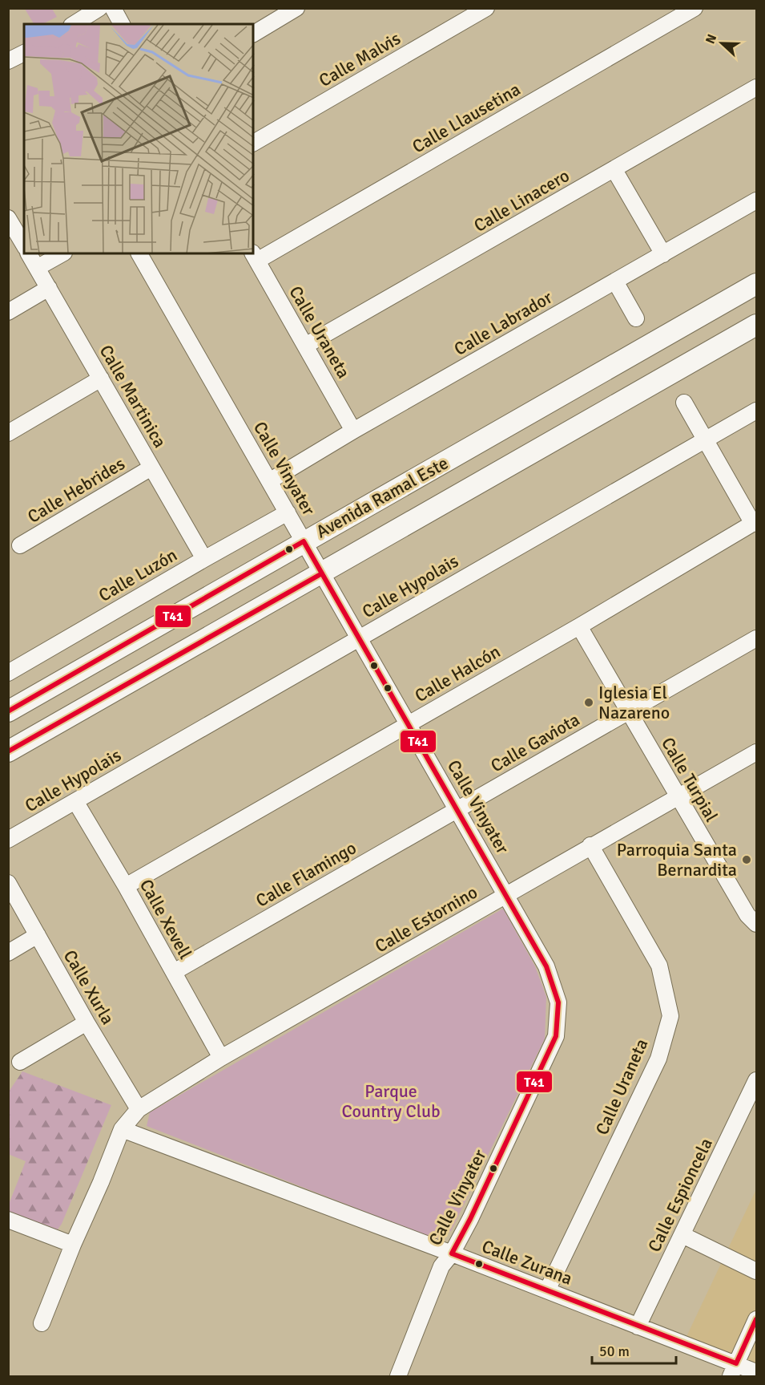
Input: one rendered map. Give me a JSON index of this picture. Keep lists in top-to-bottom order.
{
  "streets": {
    "main road": ["Avenida Ramal Este"],
    "street": [
      "Calle Malvis",
      "Calle Llausetina",
      "Calle Linacero",
      "Calle Labrador",
      "Calle Uraneta",
      "Calle Martinica",
      "Calle Vinyater",
      "Calle Hebrides",
      "Calle Luzón",
      "Calle Hypolais",
      "Calle Halcón",
      "Calle Gaviota",
      "Calle Turpial",
      "Calle Flamingo",
      "Calle Xevell",
      "Calle Estornino",
      "Calle Xurla",
      "Calle Espioncela",
      "Calle Zurana"
    ]
  },
  "crossings": [
    ["Calle Llausetina", "Calle Uraneta"],
    ["Calle Linacero", "Calle Uraneta"],
    ["Calle Labrador", "Calle Uraneta"],
    ["Calle Labrador", "Calle Vinyater"],
    ["Calle Uraneta", "Calle Estornino"],
    ["Calle Uraneta", "Calle Zurana"],
    ["Calle Martinica", "Calle Hebrides"],
    ["Calle Martinica", "Calle Luzón"],
    ["Calle Vinyater", "Avenida Ramal Este"],
    ["Calle Vinyater", "Calle Luzón"],
    ["Calle Vinyater", "Calle Hypolais"],
    ["Calle Vinyater", "Calle Halcón"],
    ["Calle Vinyater", "Calle Gaviota"],
    ["Calle Vinyater", "Calle Flamingo"],
    ["Calle Vinyater", "Calle Estornino"],
    ["Calle Vinyater", "Calle Zurana"],
    ["Calle Hypolais", "Calle Xevell"],
    ["Calle Halcón", "Calle Turpial"],
    ["Calle Halcón", "Calle Xevell"],
    ["Calle Gaviota", "Calle Turpial"],
    ["Calle Gaviota", "Calle Flamingo"],
    ["Calle Turpial", "Calle Estornino"],
    ["Calle Flamingo", "Calle Xevell"],
    ["Calle Xevell", "Calle Estornino"],
    ["Calle Estornino", "Calle Xurla"],
    ["Calle Estornino", "Calle Zurana"],
    ["Calle Espioncela", "Calle Zurana"]
  ],
  "parks": ["Parque Country Club"],
  "places": ["Iglesia El Nazareno", "Parroquia Santa Bernardita"],
  "lines": ["transit line T41"],
  "scale_bar": "50 m",
  "north": "left"
}
